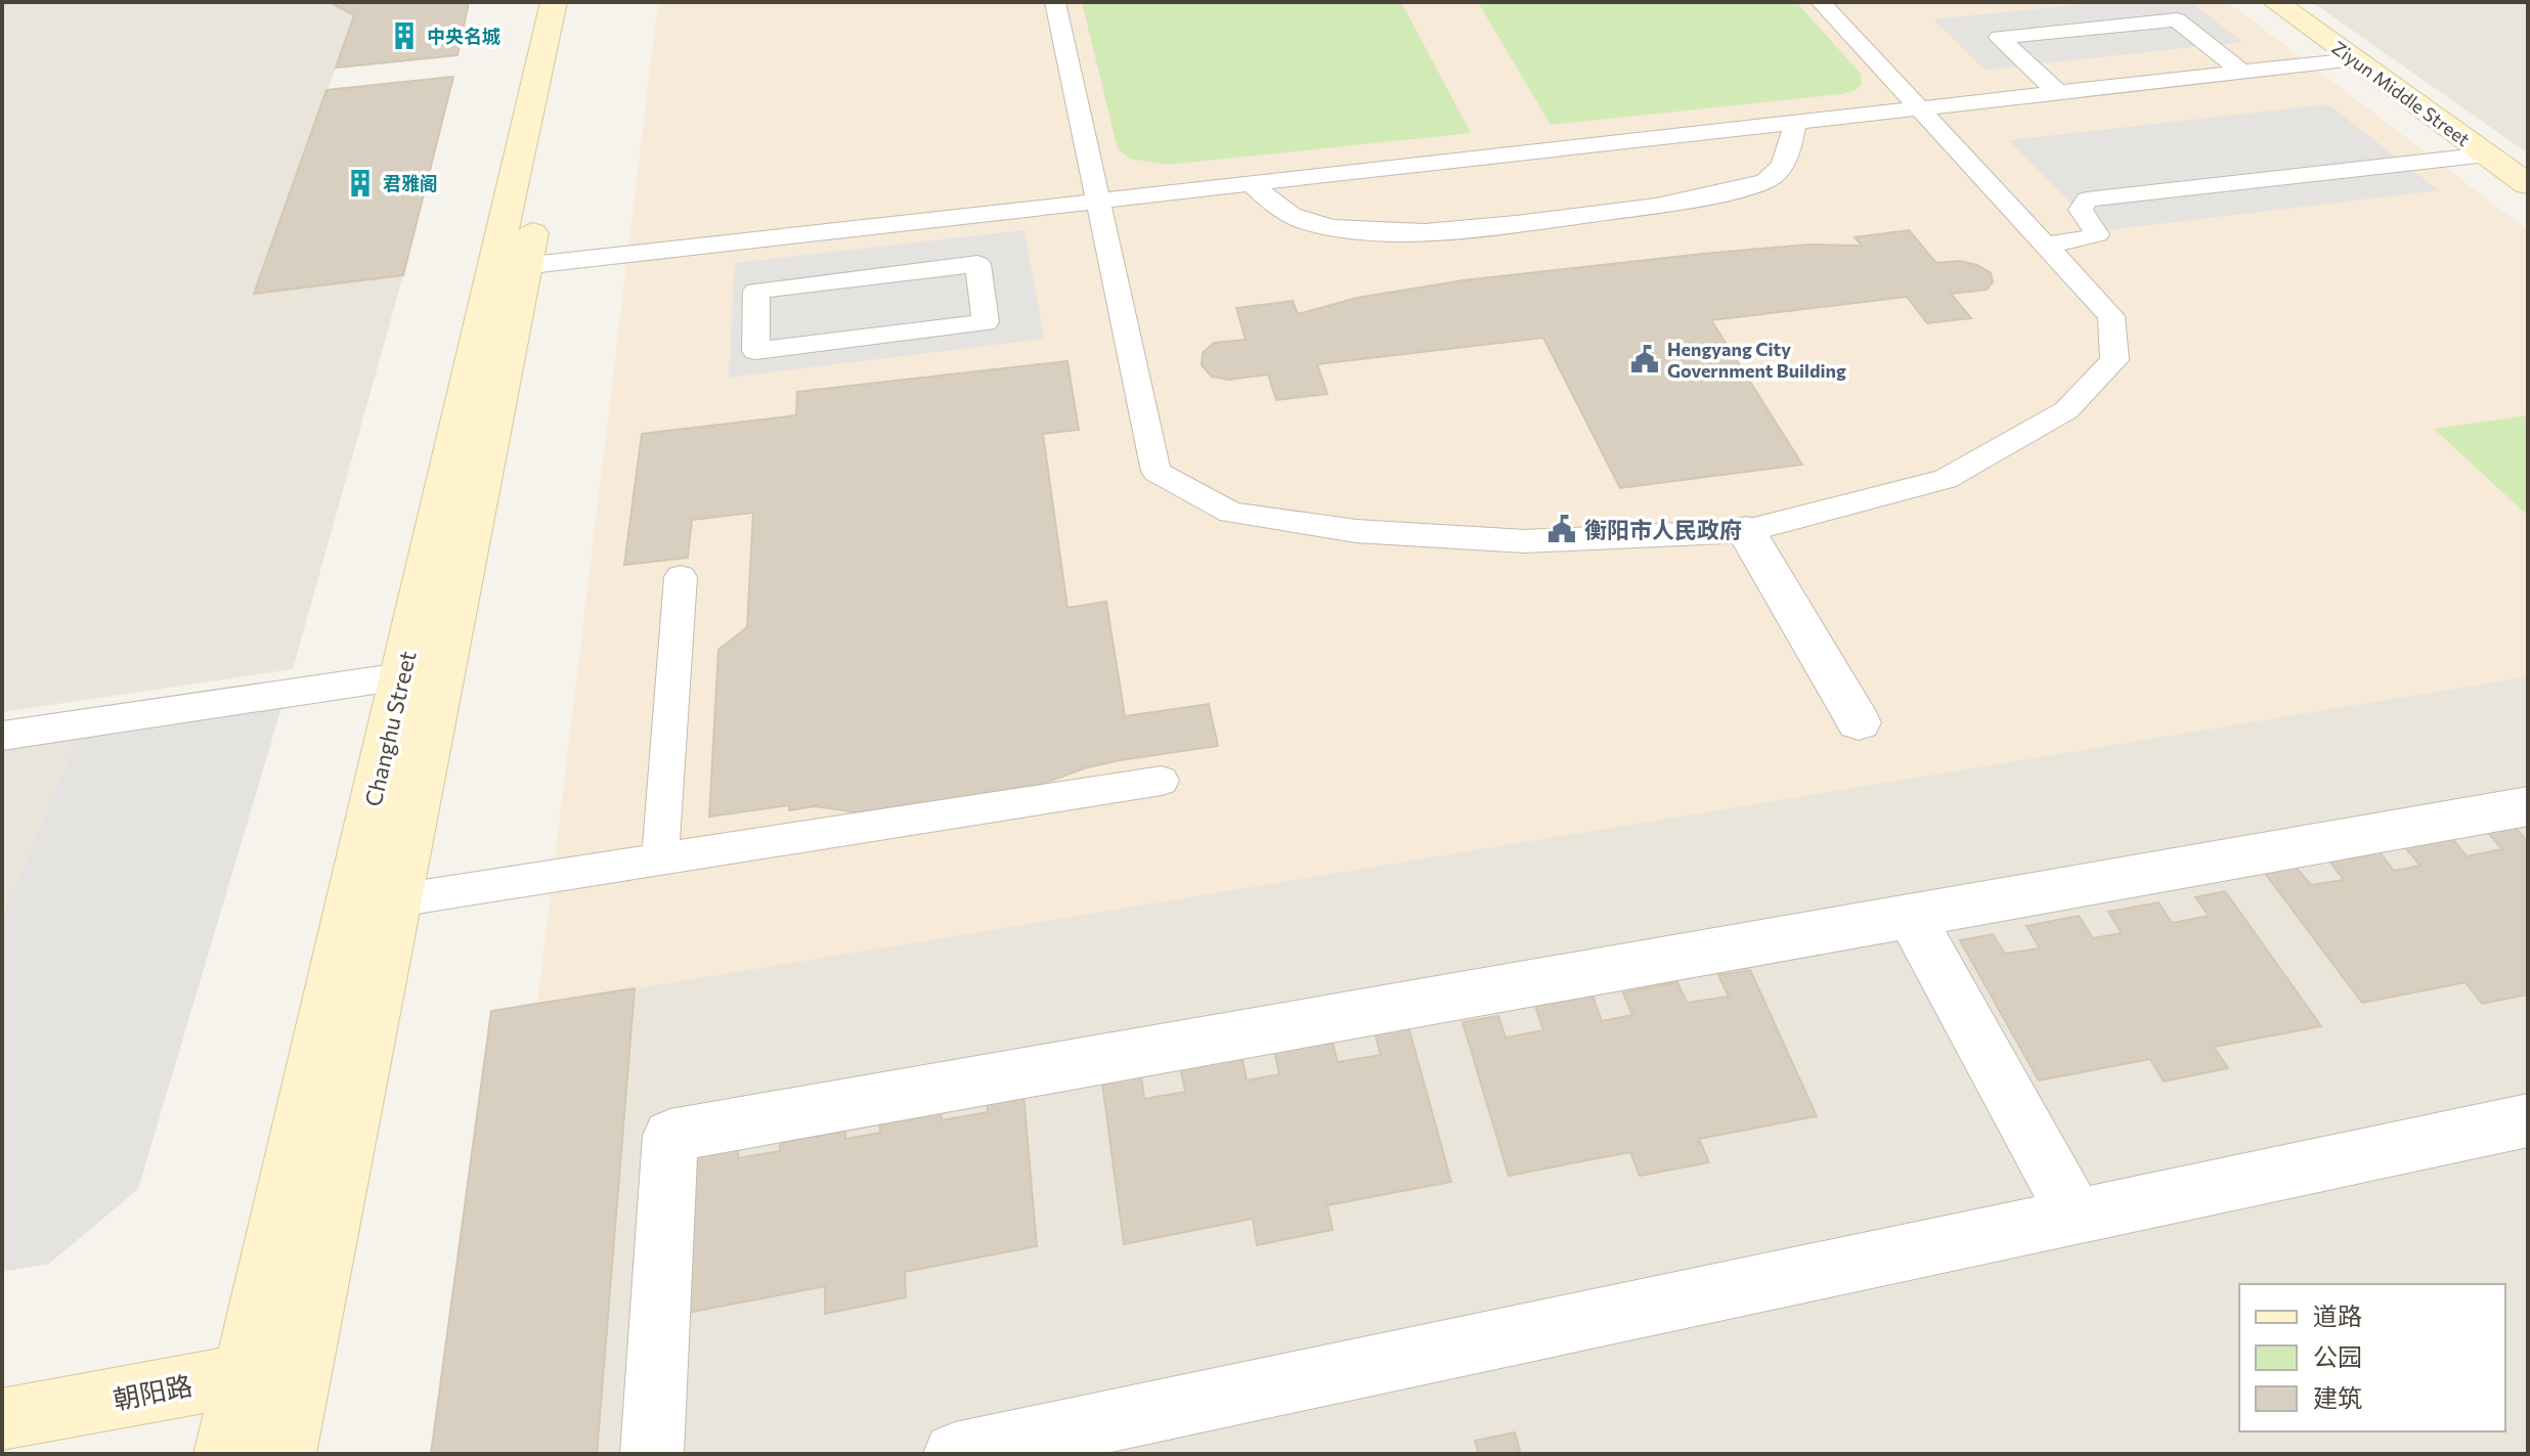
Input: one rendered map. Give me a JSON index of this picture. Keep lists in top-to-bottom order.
{
  "streets": {
    "main road": ["Ziyun Middle Street", "Changhu Street", "朝阳路"]
  },
  "crossings": [
    ["Changhu Street", "朝阳路"]
  ],
  "places": {
    "building": ["中央名城", "君雅阁"],
    "public building": ["Hengyang City Government Building", "衡阳市人民政府"]
  },
  "legend": ["道路", "公园", "建筑"]
}
